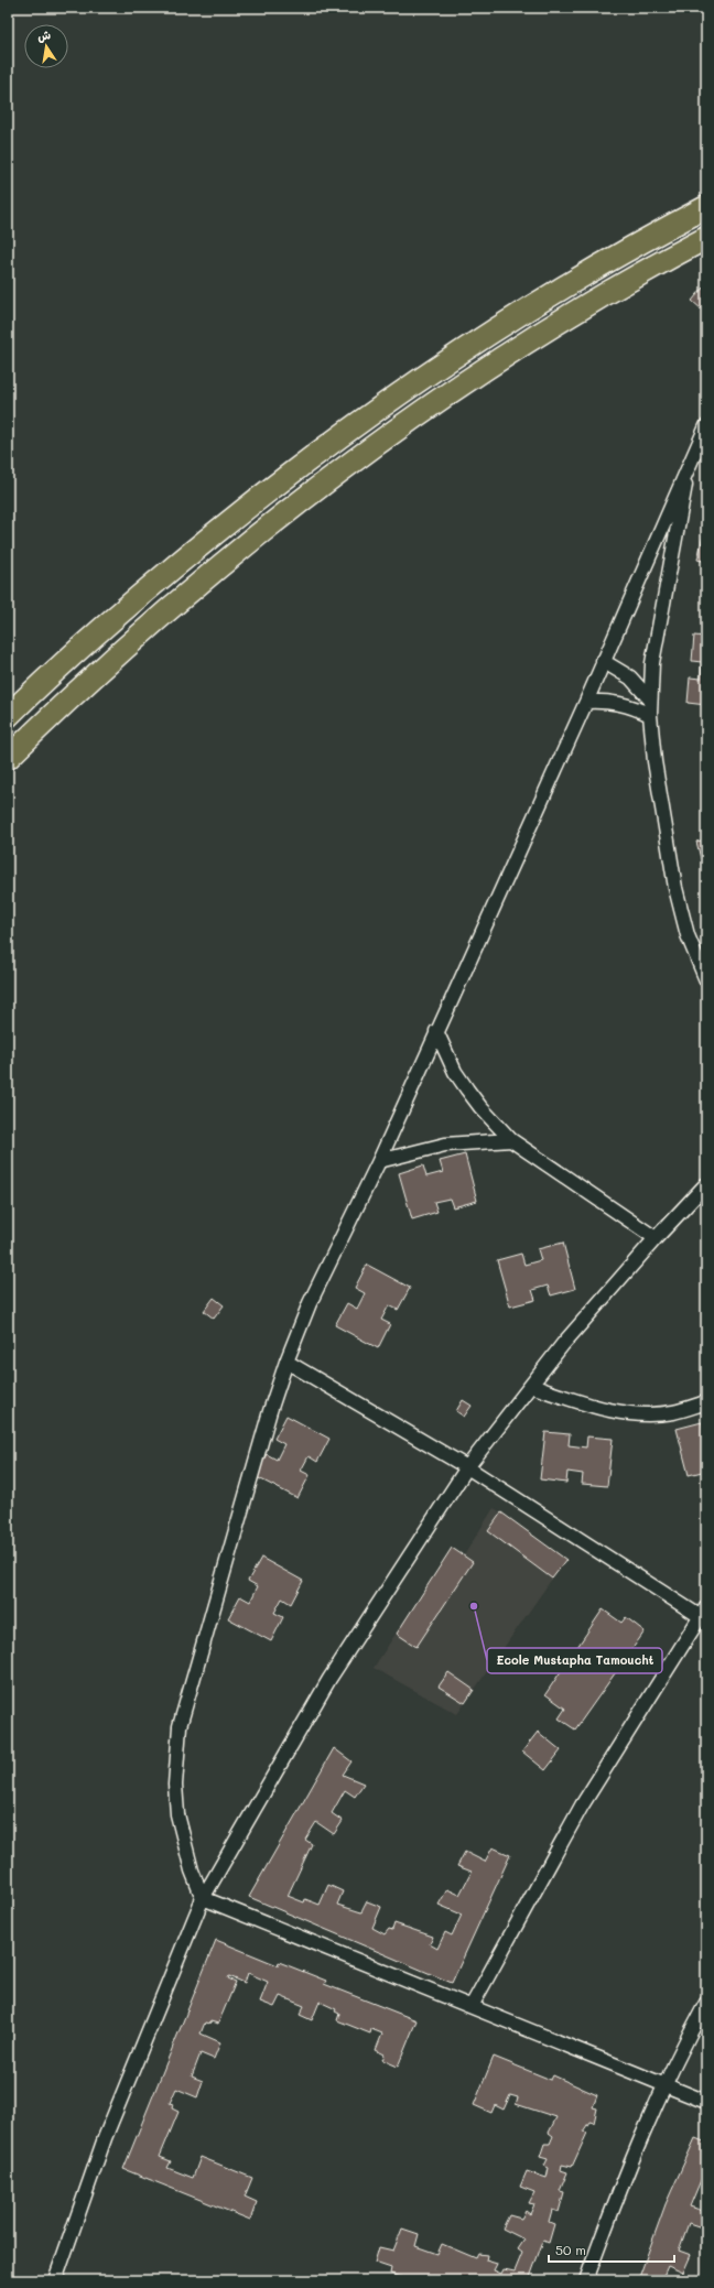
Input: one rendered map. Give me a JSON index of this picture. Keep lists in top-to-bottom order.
{
  "places": ["Ecole Mustapha Tamoucht"],
  "scale_bar": "50 m",
  "north": "top"
}
